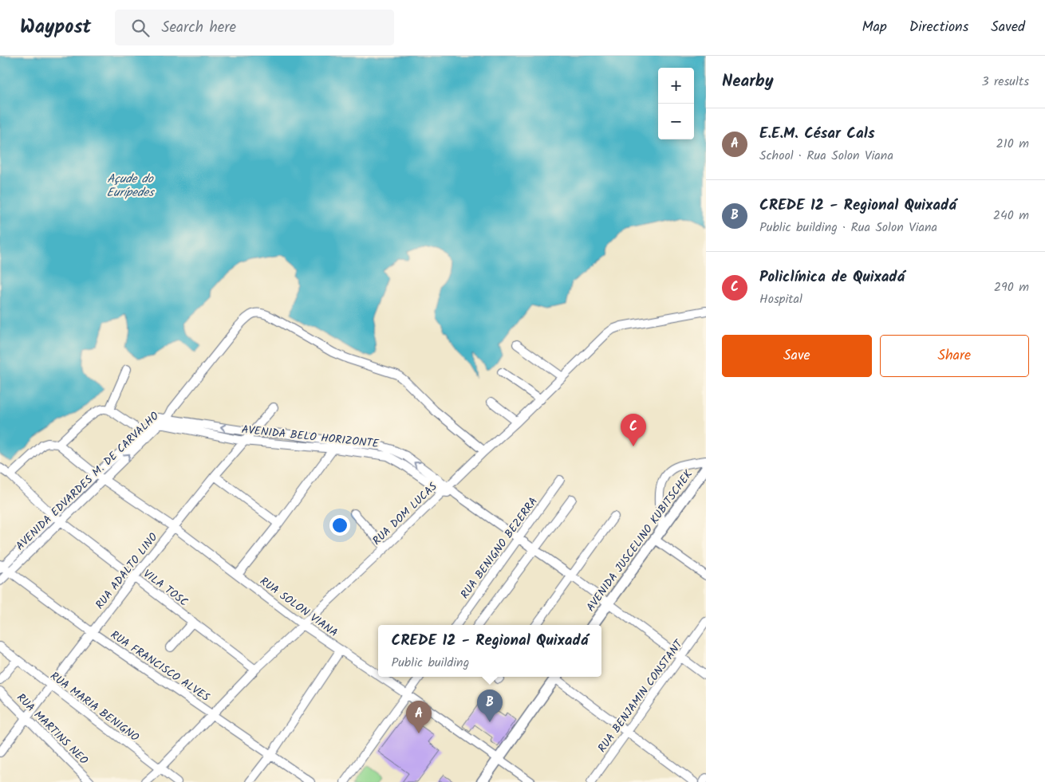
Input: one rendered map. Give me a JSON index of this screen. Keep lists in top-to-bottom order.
{
  "streets": {
    "main road": ["AVENIDA JUSCELINO KUBITSCHEK"],
    "street": [
      "AVENIDA BELO HORIZONTE",
      "AVENIDA EDVARDES M. DE CARVALHO",
      "RUA DOM LUCAS",
      "RUA BENIGNO BEZERRA",
      "RUA ADALTO LINO",
      "VILA TOSC",
      "RUA SOLON VIANA",
      "RUA FRANCISCO ALVES",
      "RUA BENJAMIN CONSTANT",
      "RUA MARIA BENIGNO",
      "RUA MARTINS NEO"
    ]
  },
  "crossings": [
    ["AVENIDA BELO HORIZONTE", "AVENIDA EDVARDES M. DE CARVALHO"],
    ["AVENIDA BELO HORIZONTE", "RUA DOM LUCAS"],
    ["AVENIDA BELO HORIZONTE", "AVENIDA JUSCELINO KUBITSCHEK"],
    ["AVENIDA BELO HORIZONTE", "RUA BENIGNO BEZERRA"],
    ["AVENIDA BELO HORIZONTE", "RUA ADALTO LINO"],
    ["AVENIDA EDVARDES M. DE CARVALHO", "RUA DOM LUCAS"],
    ["AVENIDA EDVARDES M. DE CARVALHO", "VILA TOSC"],
    ["AVENIDA EDVARDES M. DE CARVALHO", "RUA SOLON VIANA"],
    ["AVENIDA EDVARDES M. DE CARVALHO", "RUA FRANCISCO ALVES"],
    ["RUA DOM LUCAS", "VILA TOSC"],
    ["RUA DOM LUCAS", "RUA SOLON VIANA"],
    ["RUA DOM LUCAS", "RUA FRANCISCO ALVES"],
    ["RUA DOM LUCAS", "RUA MARIA BENIGNO"],
    ["RUA ADALTO LINO", "VILA TOSC"],
    ["RUA ADALTO LINO", "RUA SOLON VIANA"],
    ["RUA ADALTO LINO", "RUA FRANCISCO ALVES"],
    ["RUA ADALTO LINO", "RUA MARIA BENIGNO"],
    ["RUA ADALTO LINO", "RUA MARTINS NEO"]
  ],
  "water": ["Açude do Eurípedes"],
  "page": {
    "header": "Waypost",
    "search": "Search here",
    "nav": ["Map", "Directions", "Saved"],
    "heading": ["Nearby", "3 results"],
    "map_buttons": ["+", "−"],
    "list": [
      {
        "mark": "A",
        "name": "E.E.M. César Cals",
        "note": "School · Rua Solon Viana",
        "value": "210 m"
      },
      {
        "mark": "B",
        "name": "CREDE 12 - Regional Quixadá",
        "note": "Public building · Rua Solon Viana",
        "value": "240 m"
      },
      {
        "mark": "C",
        "name": "Policlínica de Quixadá",
        "note": "Hospital",
        "value": "290 m"
      }
    ],
    "buttons": ["Save", "Share"],
    "pins": ["C", "B", "A"],
    "popup": ["CREDE 12 - Regional Quixadá", "Public building"]
  }
}
